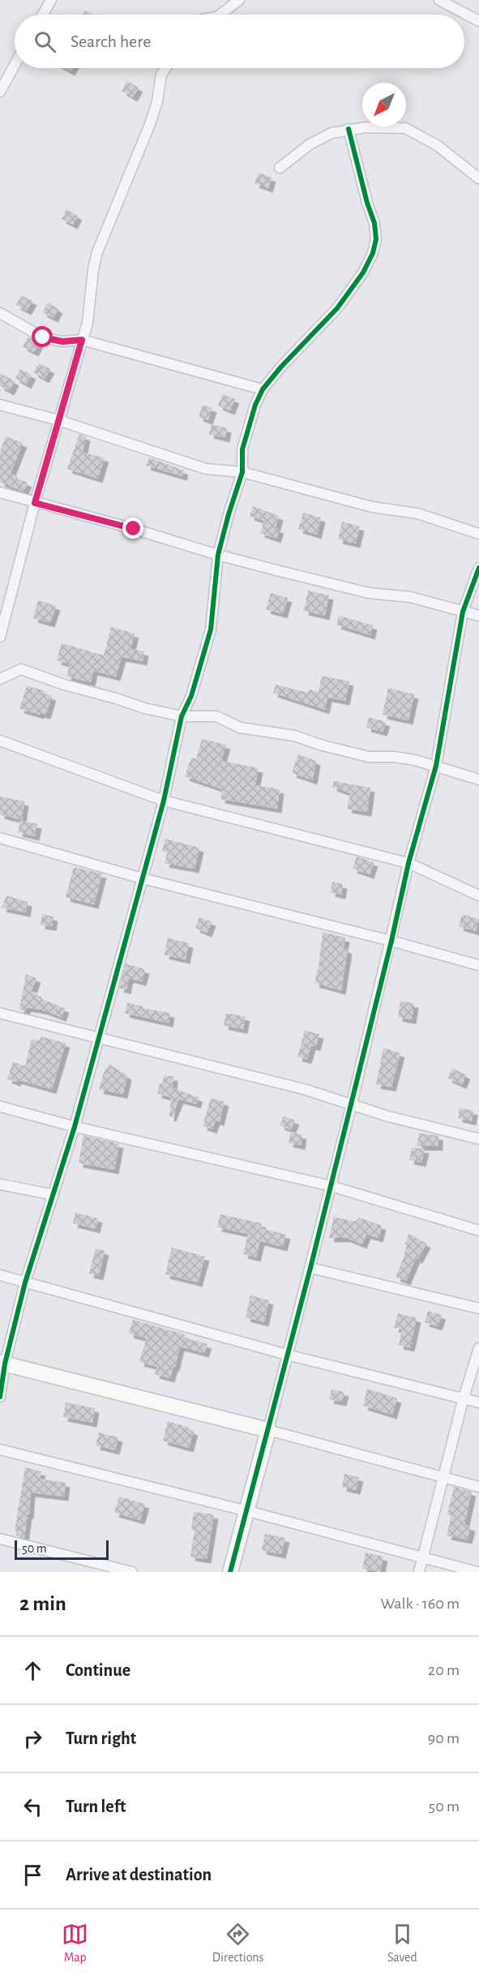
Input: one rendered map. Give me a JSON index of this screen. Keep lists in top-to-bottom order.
{
  "scale_bar": "50 m",
  "north": "bottom left",
  "page": {
    "search": "Search here",
    "scale": "50 m",
    "heading": ["2 min", "Walk · 160 m"],
    "list": [
      ["Continue", "20 m"],
      ["Turn right", "90 m"],
      ["Turn left", "50 m"],
      "Arrive at destination"
    ],
    "nav": ["Map", "Directions", "Saved"]
  }
}
